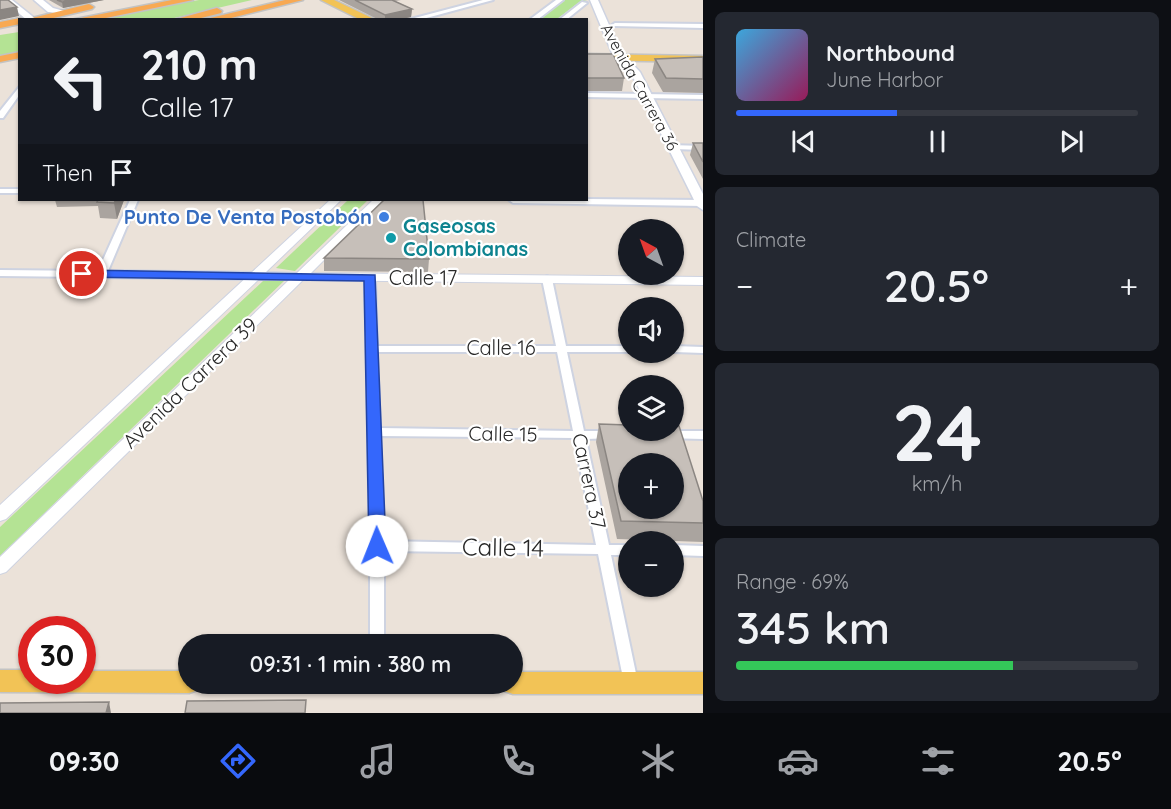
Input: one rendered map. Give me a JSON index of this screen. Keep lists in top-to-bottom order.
{
  "streets": {
    "main road": ["Avenida Carrera 36"],
    "street": [
      "Calle 17",
      "Calle 16",
      "Avenida Carrera 39",
      "Calle 15",
      "Carrera 37",
      "Calle 14"
    ]
  },
  "crossings": [
    ["Calle 17", "Avenida Carrera 39"],
    ["Calle 17", "Carrera 37"],
    ["Calle 16", "Carrera 37"],
    ["Calle 15", "Carrera 37"],
    ["Carrera 37", "Calle 14"]
  ],
  "places": ["Punto De Venta Postobón", "Gaseosas Colombianas"],
  "north": "top left",
  "page": {
    "turn": ["210 m", "Calle 17"],
    "song": ["Northbound", "June Harbor"],
    "then": "Then",
    "tile": [
      "Climate",
      ["24", "km/h"],
      ["Range · 69%", "345 km"]
    ],
    "map_buttons": ["+", "−"],
    "heat": ["−", "20.5°", "+"],
    "limit": "30",
    "trip": "09:31 · 1 min · 380 m",
    "tabs": ["09:30", "20.5°"]
  }
}
